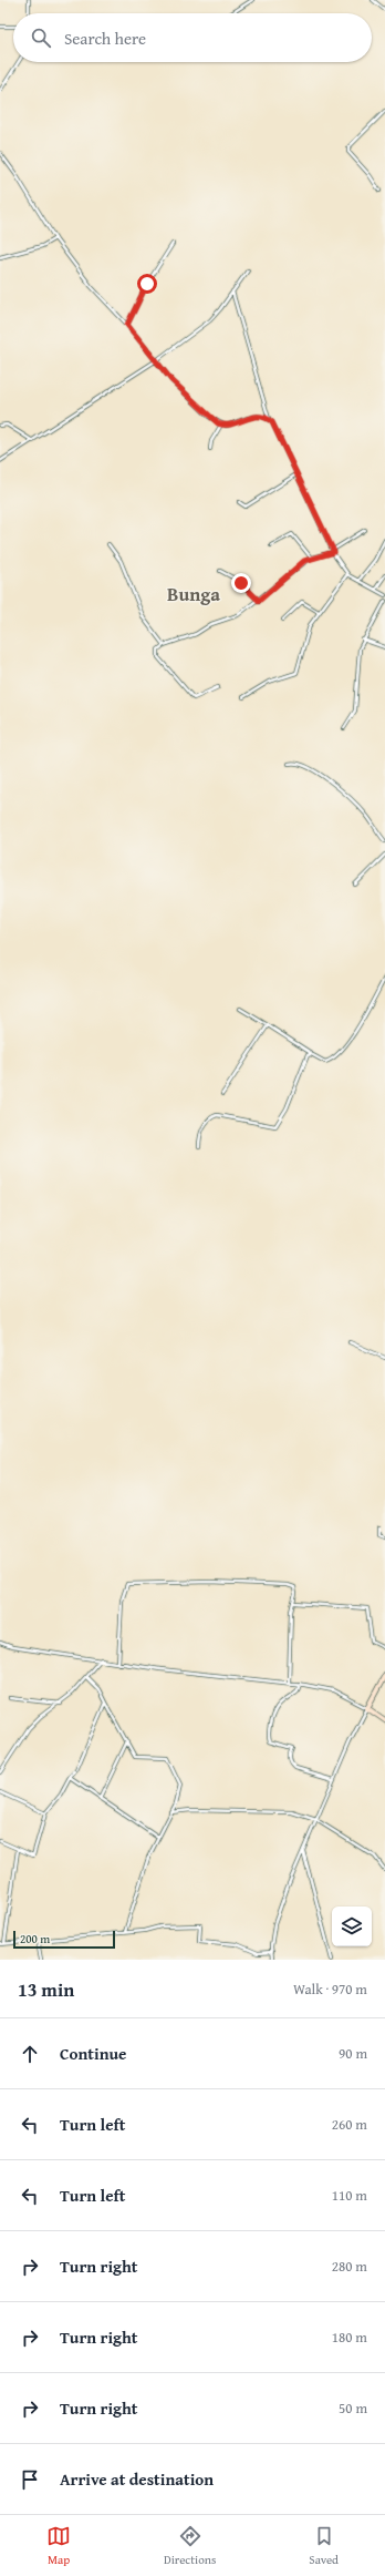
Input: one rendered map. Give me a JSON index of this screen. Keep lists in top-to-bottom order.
{
  "districts": ["Bunga"],
  "scale_bar": "200 m",
  "page": {
    "search": "Search here",
    "scale": "200 m",
    "heading": ["13 min", "Walk · 970 m"],
    "list": [
      ["Continue", "90 m"],
      ["Turn left", "260 m"],
      ["Turn left", "110 m"],
      ["Turn right", "280 m"],
      ["Turn right", "180 m"],
      ["Turn right", "50 m"],
      "Arrive at destination"
    ],
    "nav": ["Map", "Directions", "Saved"]
  }
}
